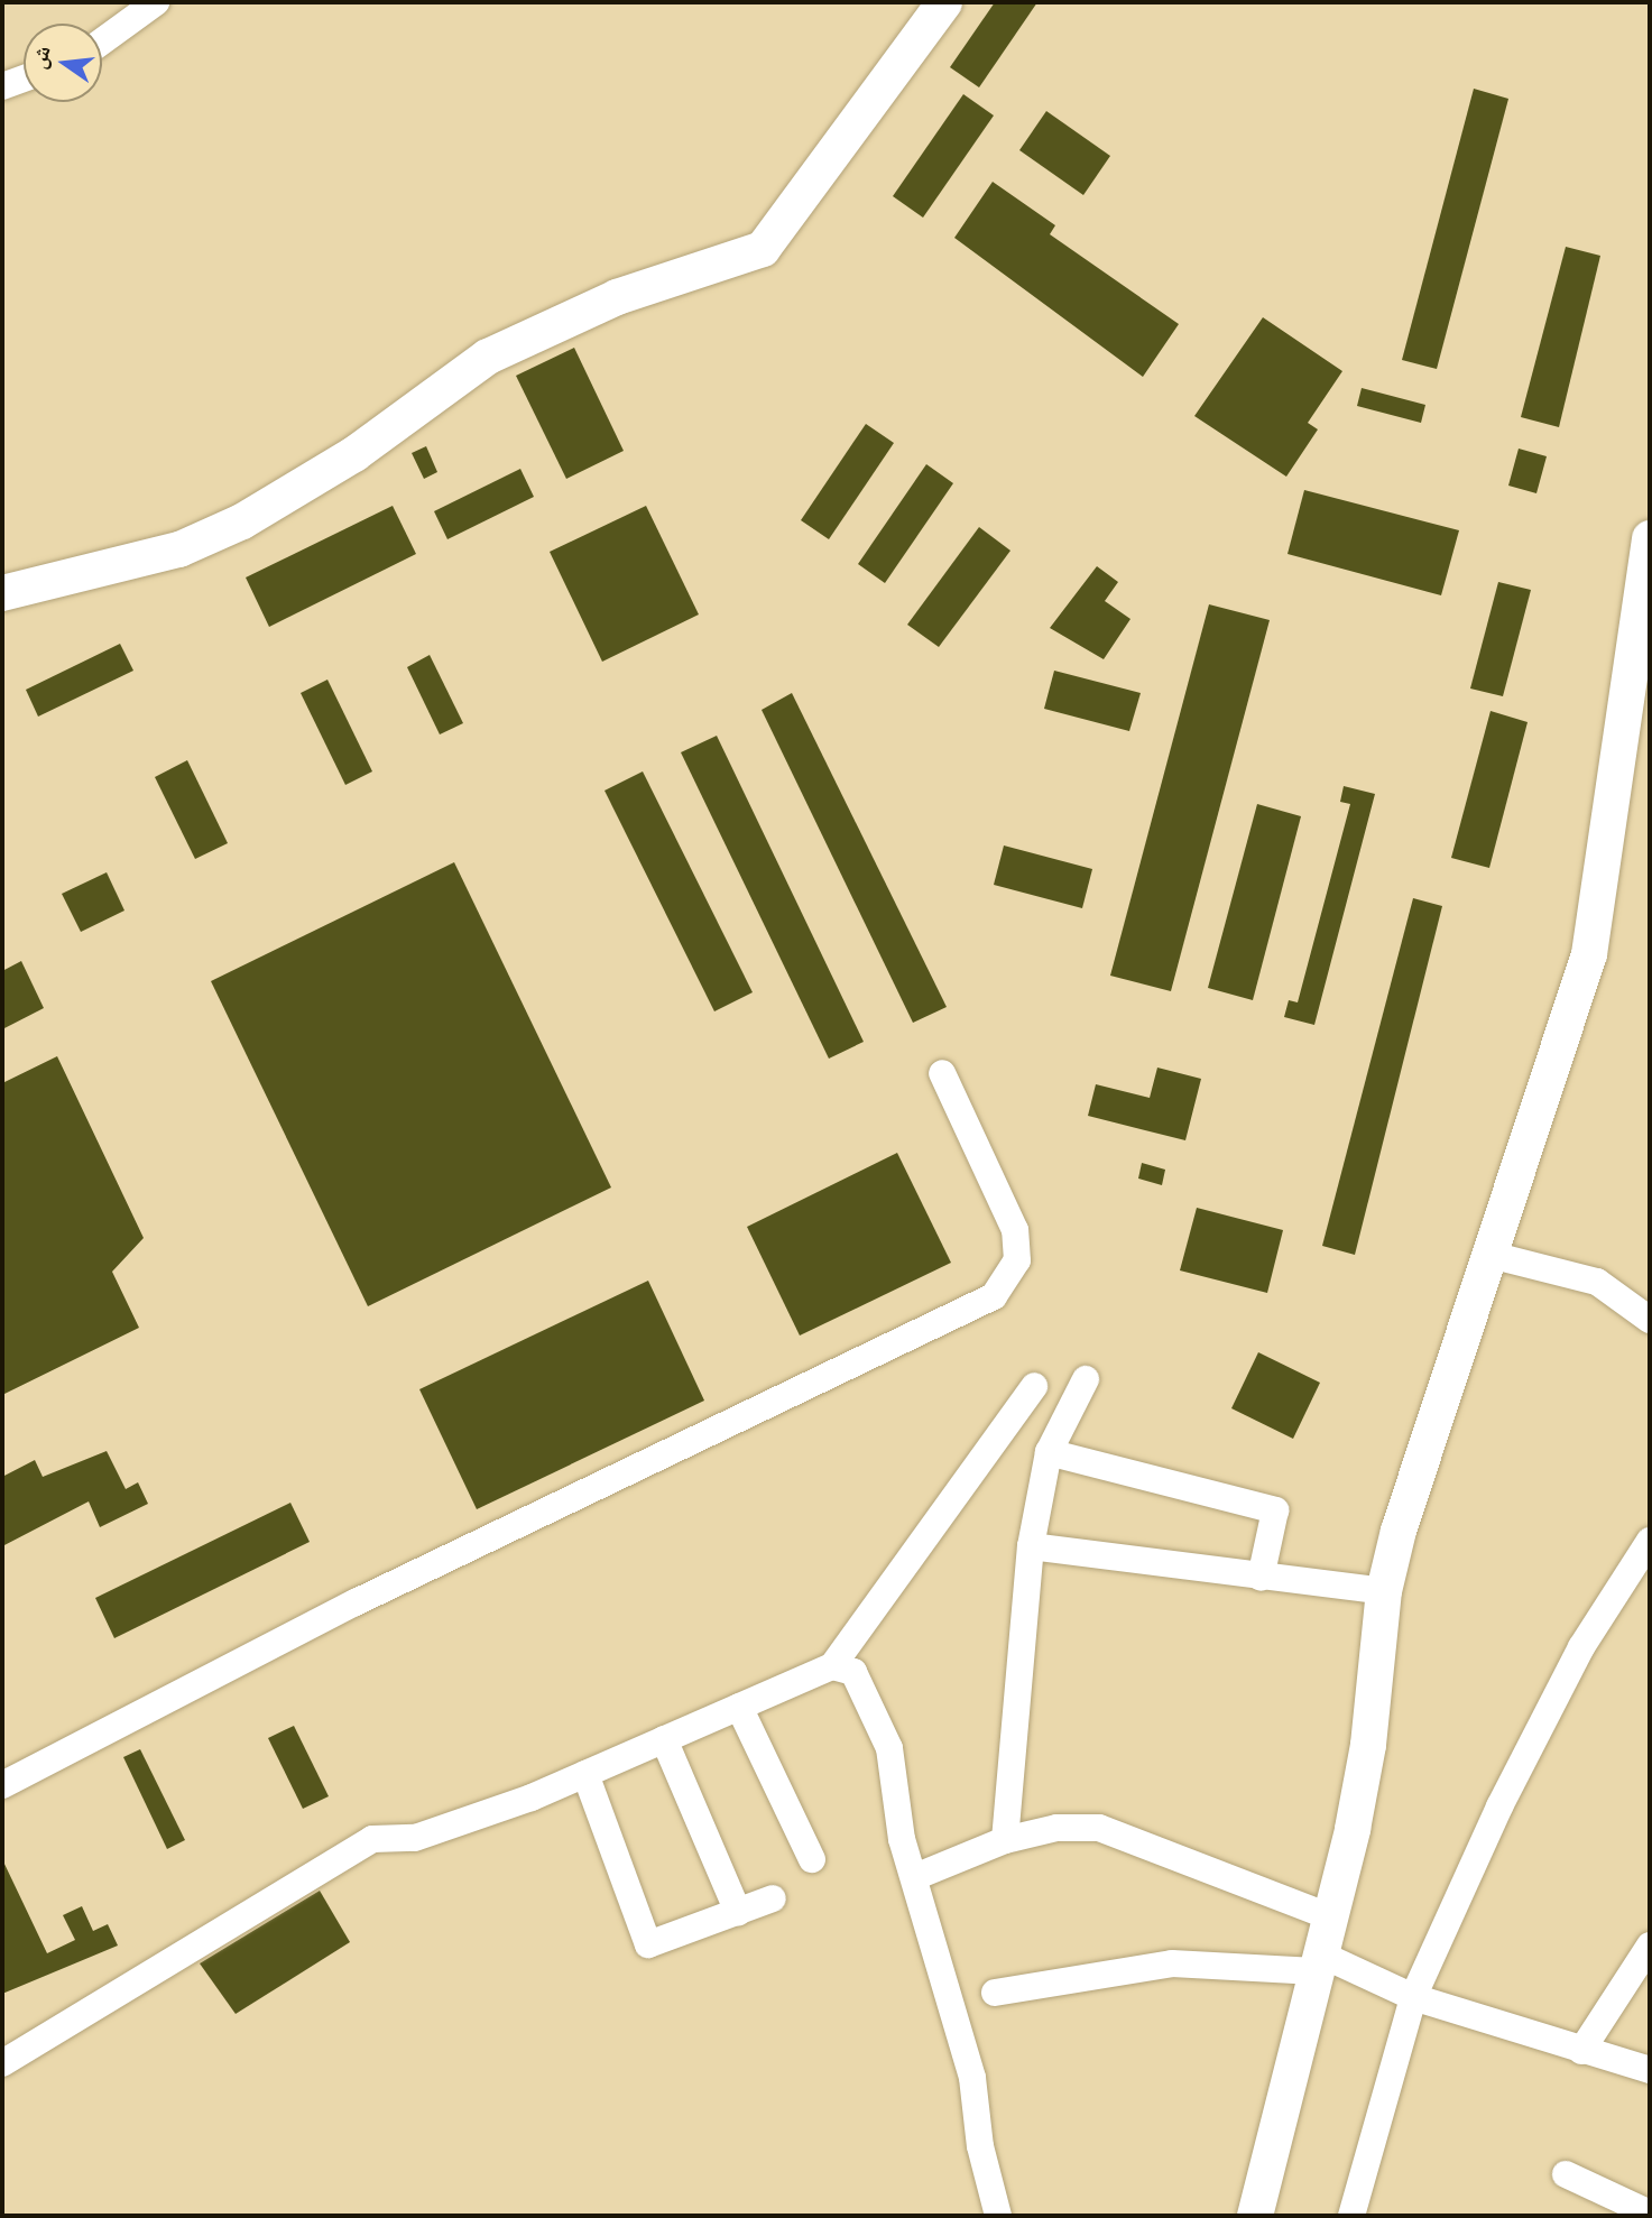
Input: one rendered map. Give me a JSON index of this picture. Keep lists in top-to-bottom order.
{
  "north": "left"
}
